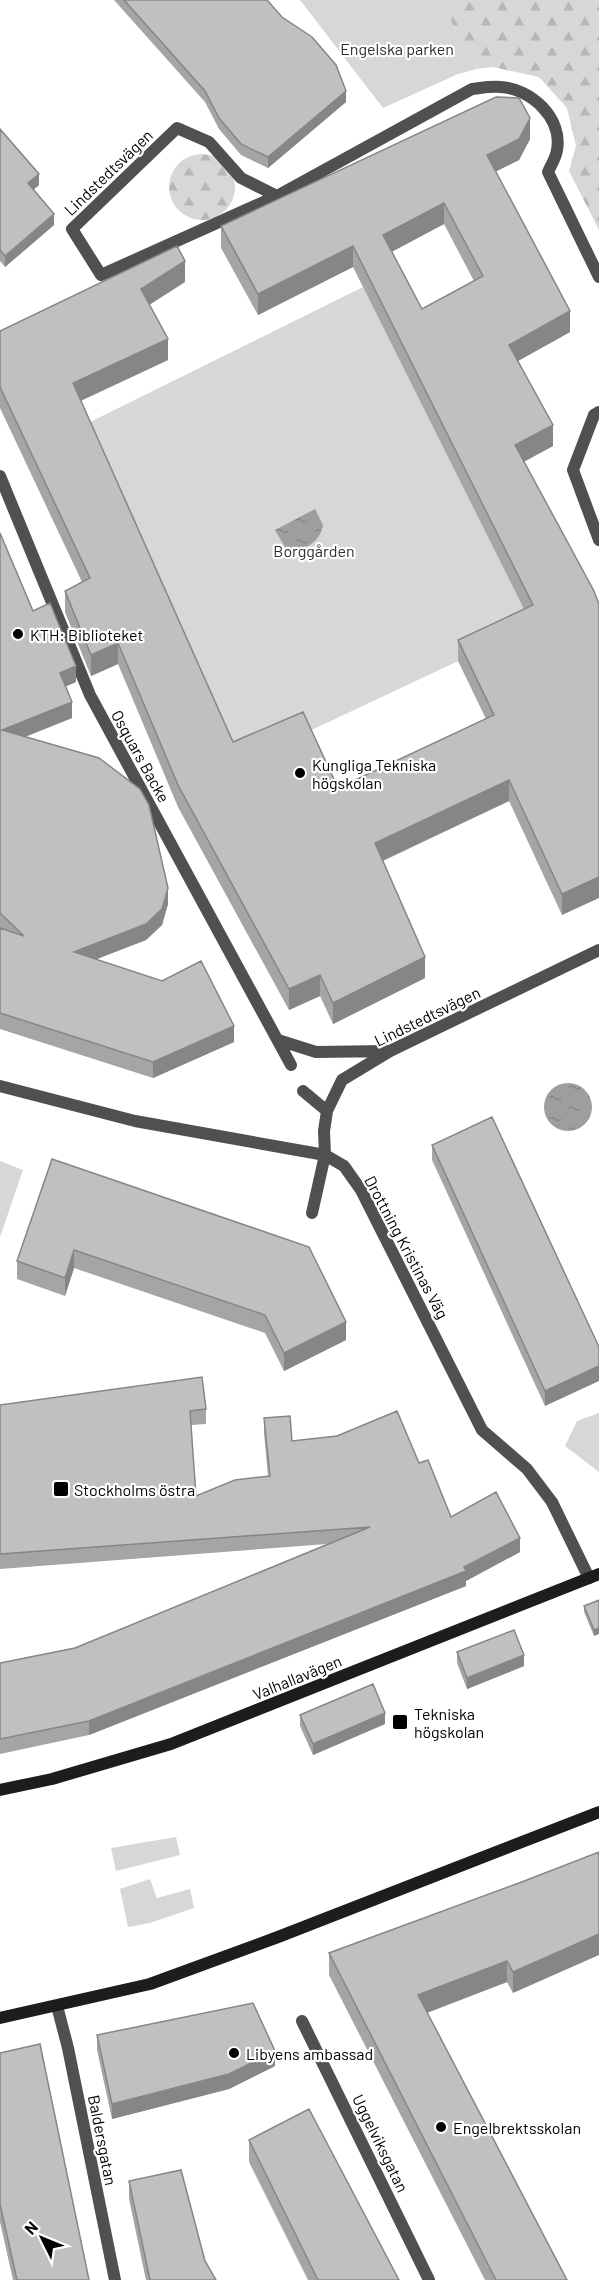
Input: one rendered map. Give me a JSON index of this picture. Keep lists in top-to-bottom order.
{
  "streets": {
    "main road": ["Valhallavägen"],
    "street": [
      "Lindstedtsvägen",
      "Osquars Backe",
      "Drottning Kristinas Väg",
      "Baldersgatan",
      "Uggelviksgatan"
    ]
  },
  "crossings": [
    ["Lindstedtsvägen", "Drottning Kristinas Väg"],
    ["Drottning Kristinas Väg", "Valhallavägen"]
  ],
  "parks": ["Engelska parken", "Borggården"],
  "places": {
    "other": [
      "KTH: Biblioteket",
      "Kungliga Tekniska högskolan",
      "Libyens ambassad",
      "Engelbrektsskolan"
    ],
    "transit": ["Stockholms östra", "Tekniska högskolan"]
  },
  "north": "top left"
}
